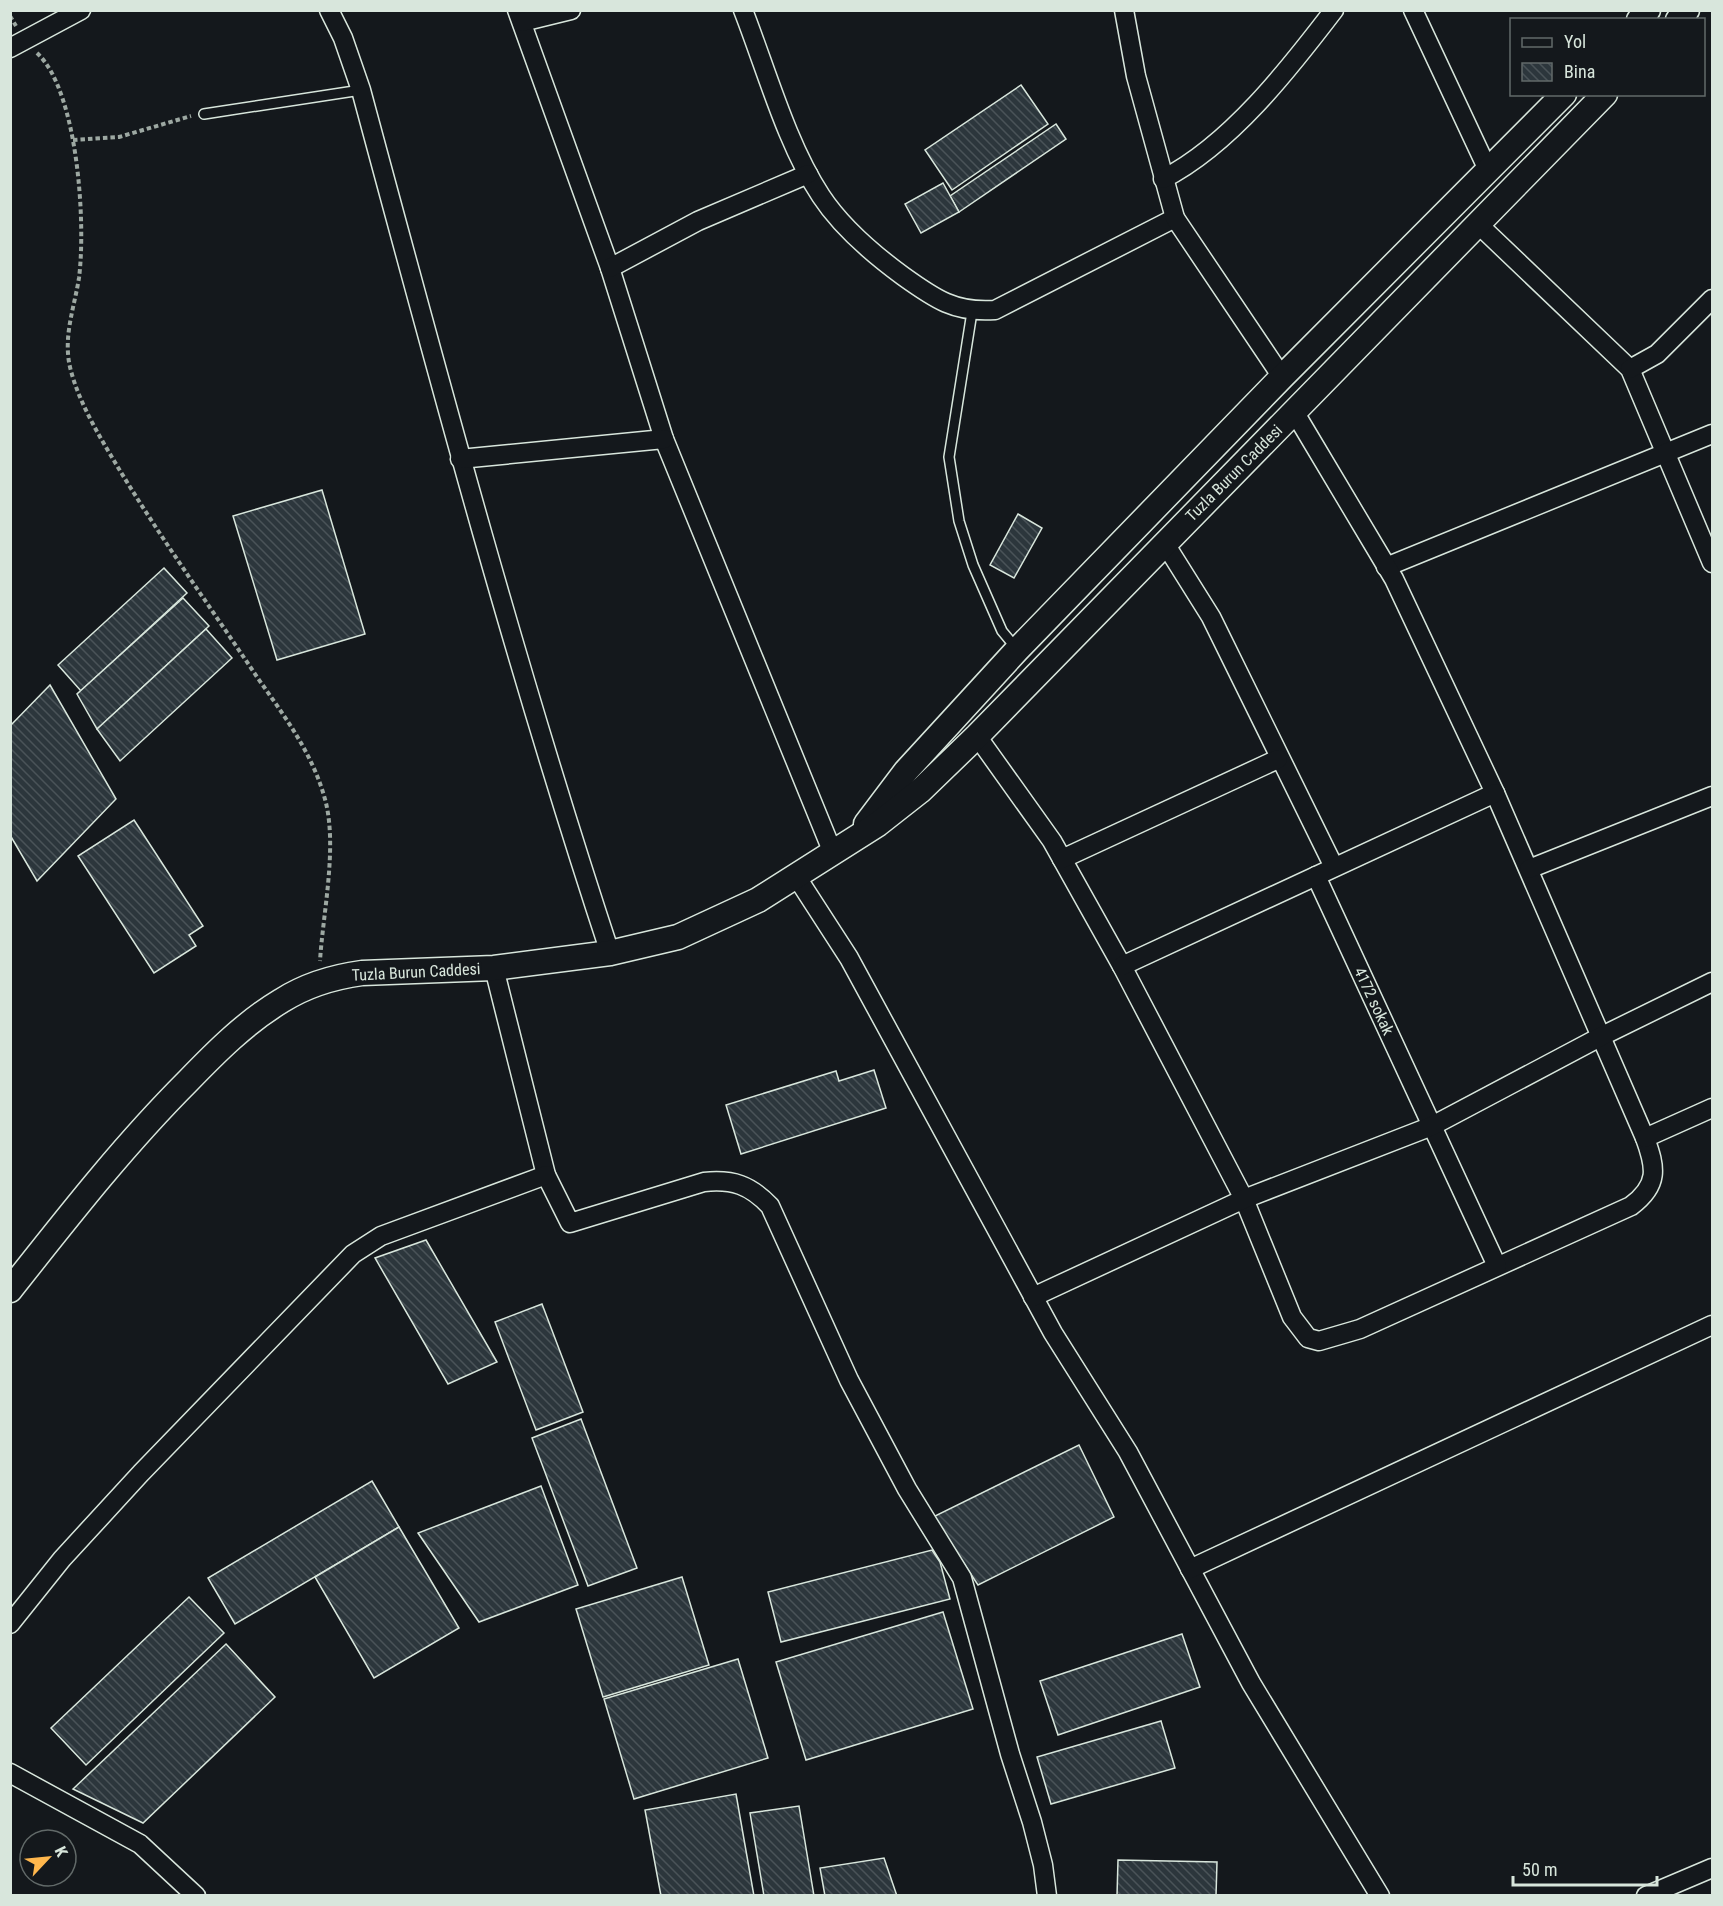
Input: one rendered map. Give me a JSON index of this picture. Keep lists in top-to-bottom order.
{
  "streets": {
    "main road": ["Tuzla Burun Caddesi"],
    "street": ["4172 sokak"]
  },
  "legend": ["Yol", "Bina"],
  "scale_bar": "50 m",
  "north": "top right"
}
